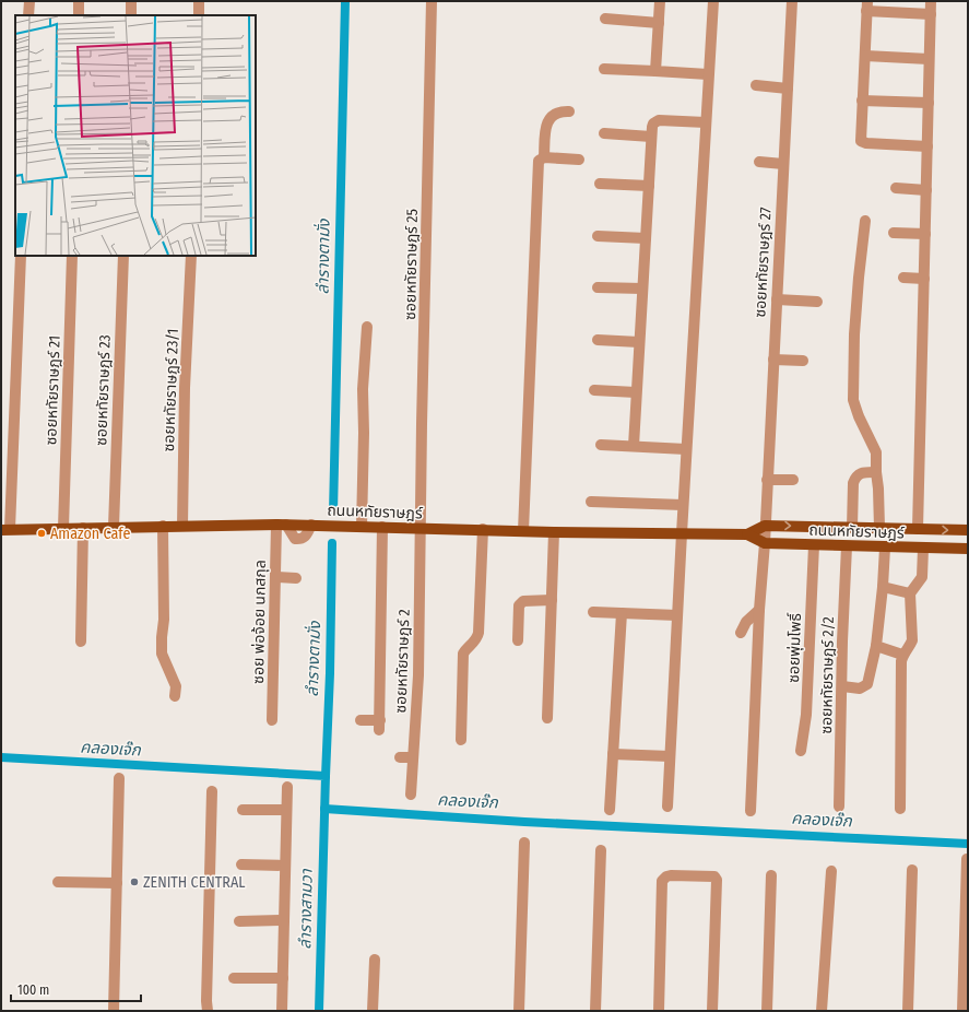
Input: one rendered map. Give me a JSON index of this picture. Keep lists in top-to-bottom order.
{
  "streets": {
    "main road": ["ถนนหทัยราษฎร์"],
    "street": [
      "ซอยหทัยราษฎร์ 27",
      "ซอยหทัยราษฎร์ 25",
      "ซอยหทัยราษฎร์ 21",
      "ซอยหทัยราษฎร์ 23",
      "ซอยหทัยราษฎร์ 23/1",
      "ซอย พ่อจ้อย นกสกุล",
      "ซอยพุ่มโพธิ์",
      "ซอยหทัยราษฎร์ 2",
      "ซอยหทัยราษฎร์ 2/2"
    ]
  },
  "crossings": [
    ["ซอยหทัยราษฎร์ 27", "ถนนหทัยราษฎร์"],
    ["ซอยหทัยราษฎร์ 25", "ถนนหทัยราษฎร์"],
    ["ซอยหทัยราษฎร์ 25", "ซอยหทัยราษฎร์ 2"],
    ["ซอยหทัยราษฎร์ 21", "ถนนหทัยราษฎร์"],
    ["ซอยหทัยราษฎร์ 23", "ถนนหทัยราษฎร์"],
    ["ซอยหทัยราษฎร์ 23/1", "ถนนหทัยราษฎร์"],
    ["ถนนหทัยราษฎร์", "ซอย พ่อจ้อย นกสกุล"],
    ["ถนนหทัยราษฎร์", "ซอยพุ่มโพธิ์"],
    ["ถนนหทัยราษฎร์", "ซอยหทัยราษฎร์ 2"],
    ["ถนนหทัยราษฎร์", "ซอยหทัยราษฎร์ 2/2"]
  ],
  "water": ["ลำรางตามั่ง", "คลองเจ๊ก", "ลำรางสามวา"],
  "places": ["Amazon Cafe", "ZENITH CENTRAL"],
  "scale_bar": "100 m"
}
